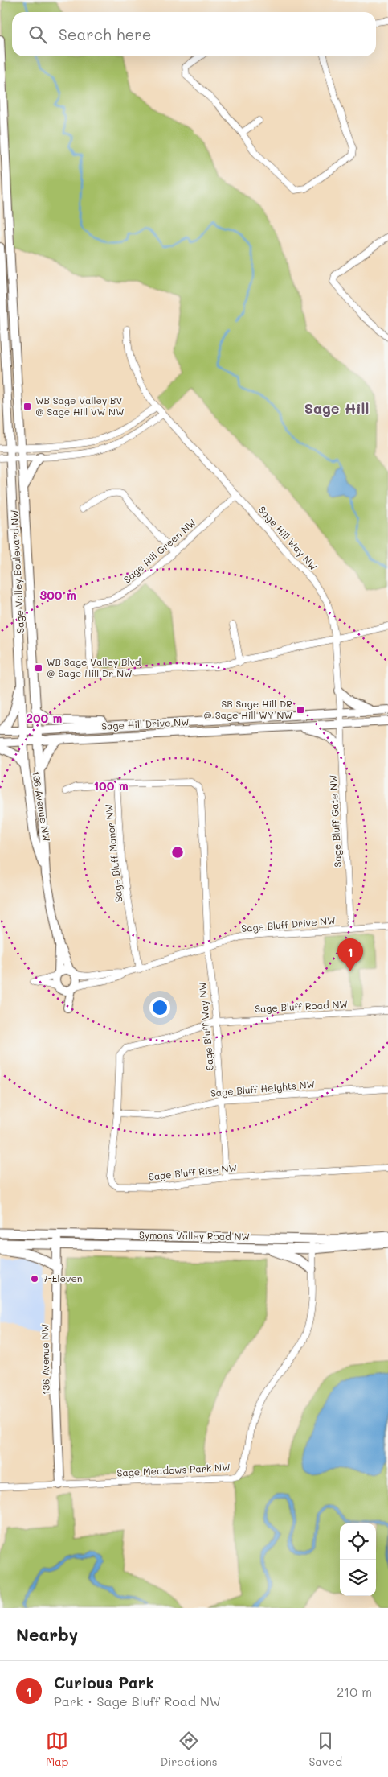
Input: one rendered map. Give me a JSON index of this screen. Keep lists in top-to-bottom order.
{
  "streets": {
    "main road": ["Symons Valley Road NW"],
    "street": [
      "Sage Hill Way NW",
      "Sage Hill Green NW",
      "Sage Valley Boulevard NW",
      "Sage Hill Drive NW",
      "136 Avenue NW",
      "Sage Bluff Gate NW",
      "Sage Bluff Manor NW",
      "Sage Bluff Drive NW",
      "Sage Bluff Road NW",
      "Sage Bluff Way NW",
      "Sage Bluff Heights NW",
      "Sage Bluff Rise NW",
      "Sage Meadows Park NW"
    ]
  },
  "crossings": [
    ["Sage Hill Way NW", "Sage Hill Green NW"],
    ["Sage Hill Way NW", "Sage Hill Drive NW"],
    ["Sage Hill Way NW", "Sage Bluff Gate NW"],
    ["Sage Valley Boulevard NW", "Sage Hill Drive NW"],
    ["Sage Valley Boulevard NW", "136 Avenue NW"],
    ["Sage Hill Drive NW", "136 Avenue NW"],
    ["Sage Hill Drive NW", "Sage Bluff Gate NW"],
    ["136 Avenue NW", "Sage Bluff Drive NW"],
    ["136 Avenue NW", "Symons Valley Road NW"],
    ["136 Avenue NW", "Sage Meadows Park NW"],
    ["Sage Bluff Gate NW", "Sage Bluff Drive NW"],
    ["Sage Bluff Manor NW", "Sage Bluff Drive NW"],
    ["Sage Bluff Drive NW", "Sage Bluff Way NW"],
    ["Sage Bluff Road NW", "Sage Bluff Way NW"],
    ["Sage Bluff Road NW", "Sage Bluff Rise NW"],
    ["Sage Bluff Way NW", "Sage Bluff Heights NW"],
    ["Sage Bluff Way NW", "Sage Bluff Rise NW"],
    ["Sage Bluff Heights NW", "Sage Bluff Rise NW"],
    ["Symons Valley Road NW", "Sage Meadows Park NW"]
  ],
  "districts": ["Sage Hill"],
  "places": {
    "transit": ["WB Sage Valley BV @ Sage Hill VW NW", "WB Sage Valley Blvd @ Sage Hill Dr NW", "SB Sage Hill DR @ Sage Hill WY NW"],
    "other": ["7-Eleven"]
  },
  "page": {
    "search": "Search here",
    "pins": "1",
    "heading": "Nearby",
    "list": [
      {
        "mark": "1",
        "name": "Curious Park",
        "note": "Park · Sage Bluff Road NW",
        "value": "210 m"
      }
    ],
    "nav": ["Map", "Directions", "Saved"]
  },
  "rings": ["300 m", "200 m", "100 m"]
}
